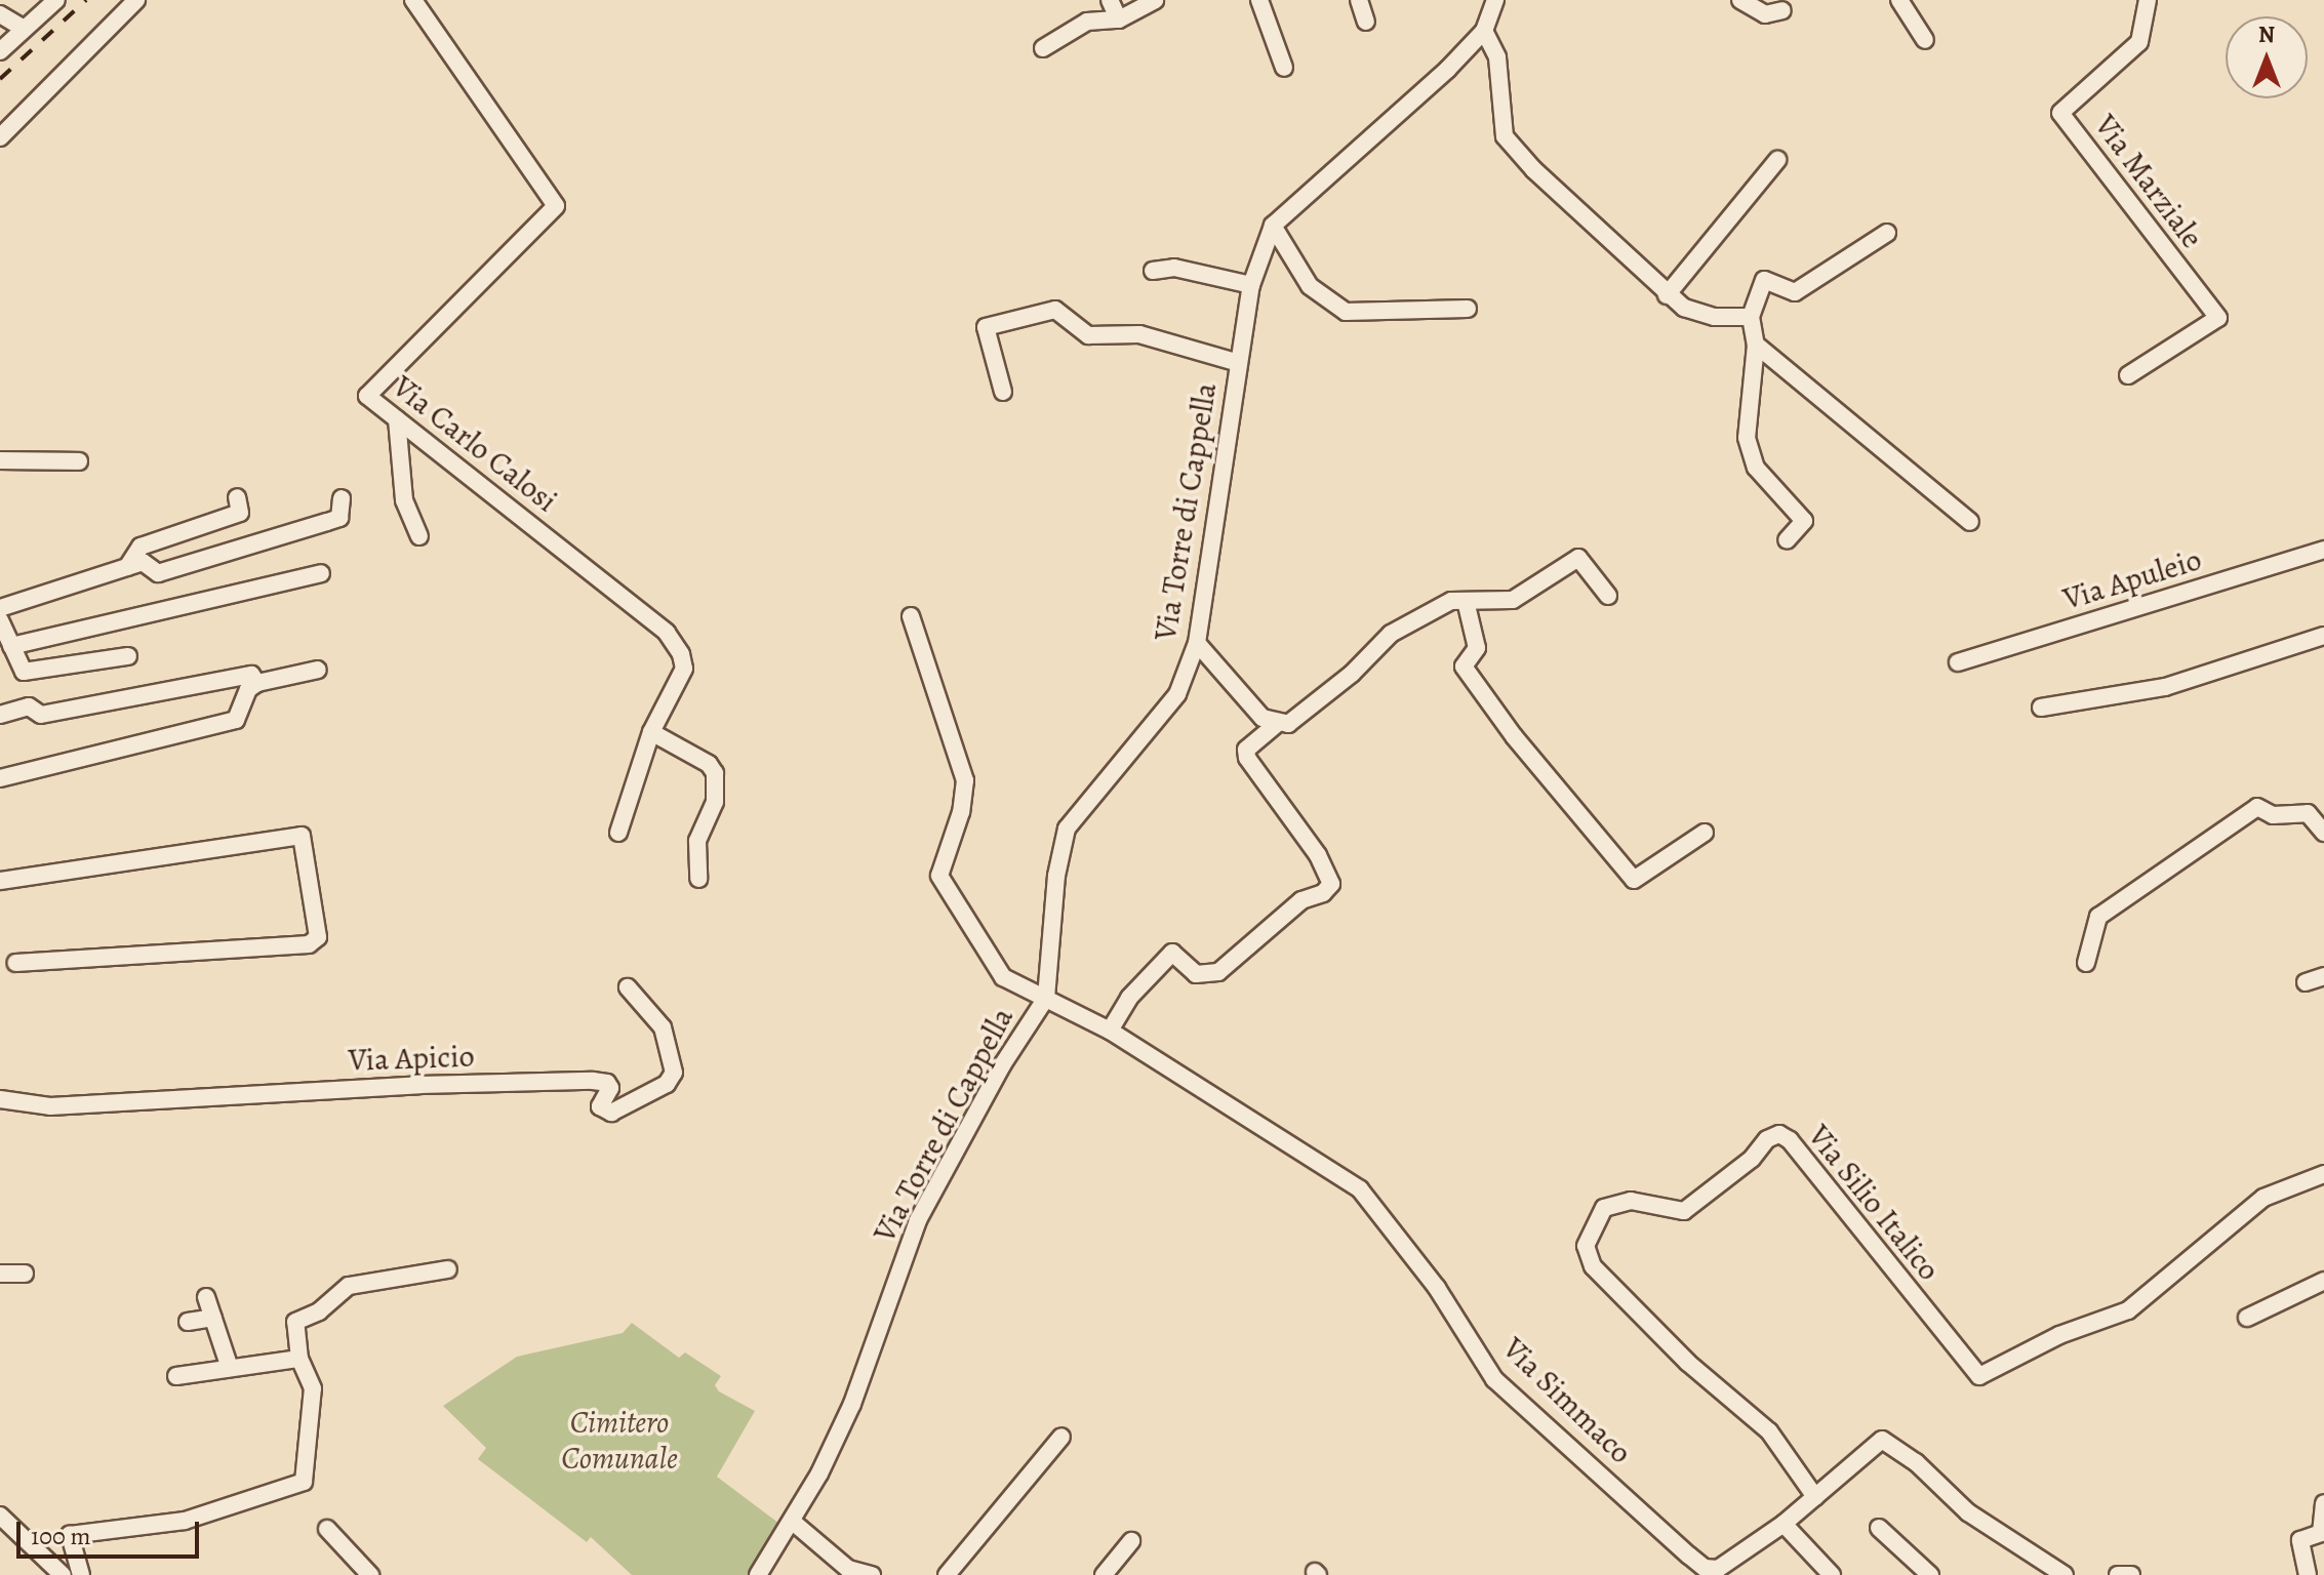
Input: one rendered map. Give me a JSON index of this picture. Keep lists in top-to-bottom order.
{
  "streets": {
    "street": [
      "Via Marziale",
      "Via Carlo Calosi",
      "Via Torre di Cappella",
      "Via Apuleio",
      "Via Apicio",
      "Via Silio Italico",
      "Via Simmaco"
    ]
  },
  "crossings": [
    ["Via Torre di Cappella", "Via Simmaco"],
    ["Via Silio Italico", "Via Simmaco"]
  ],
  "parks": ["Cimitero Comunale"],
  "scale_bar": "100 m",
  "north": "top"
}
